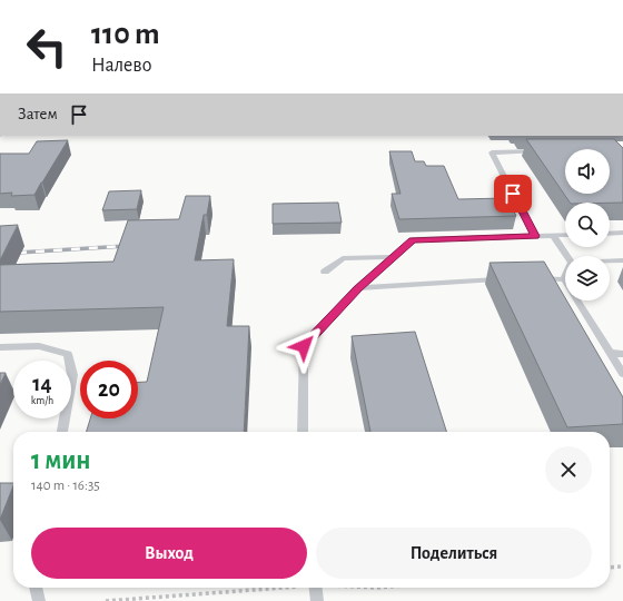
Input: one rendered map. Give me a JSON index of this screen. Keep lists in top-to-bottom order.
{
  "page": {
    "turn": ["110 m", "Налево"],
    "then": "Затем",
    "speed": "14 km/h",
    "limit": "20",
    "heading": ["1 мин", "140 m · 16:35"],
    "buttons": ["Выход", "Поделиться"]
  }
}
